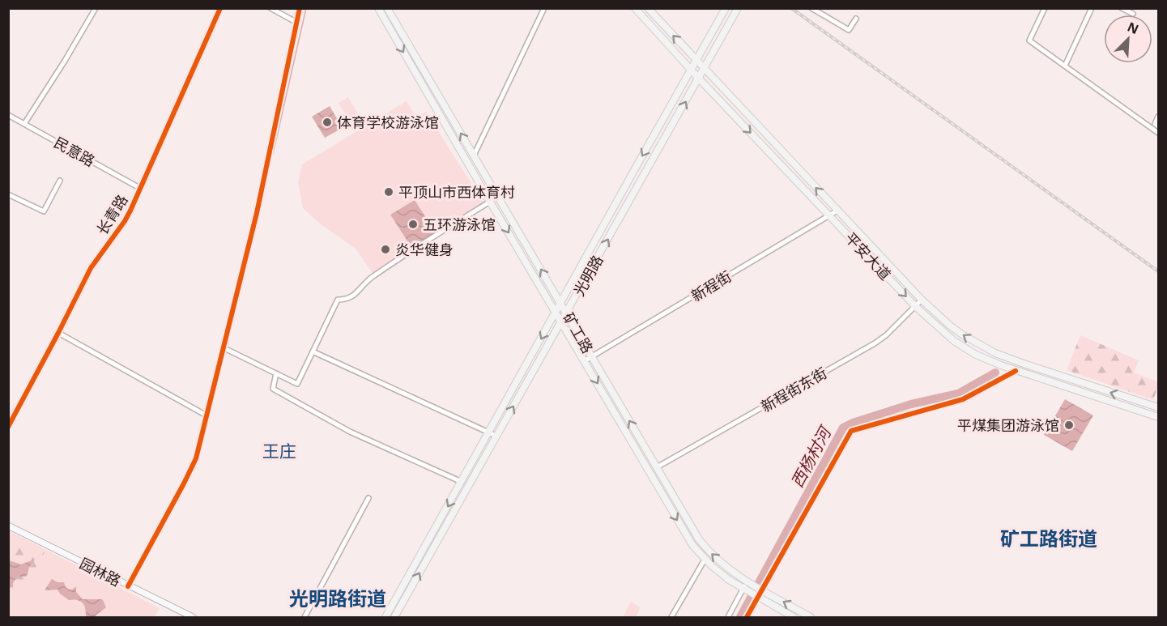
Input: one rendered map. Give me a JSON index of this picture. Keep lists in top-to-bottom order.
{
  "streets": {
    "main road": ["平安大道", "光明路", "矿工路"],
    "street": [
      "民意路",
      "长青路",
      "新程街",
      "新程街东街",
      "园林路"
    ]
  },
  "crossings": [
    ["民意路", "长青路"],
    ["平安大道", "光明路"],
    ["平安大道", "新程街"],
    ["平安大道", "新程街东街"],
    ["光明路", "矿工路"],
    ["新程街", "矿工路"],
    ["矿工路", "新程街东街"]
  ],
  "districts": ["王庄", "矿工路街道", "光明路街道"],
  "water": ["西杨村河"],
  "places": [
    "体育学校游泳馆",
    "平顶山市西体育村",
    "五环游泳馆",
    "炎华健身",
    "平煤集团游泳馆"
  ],
  "north": "top right"
}
